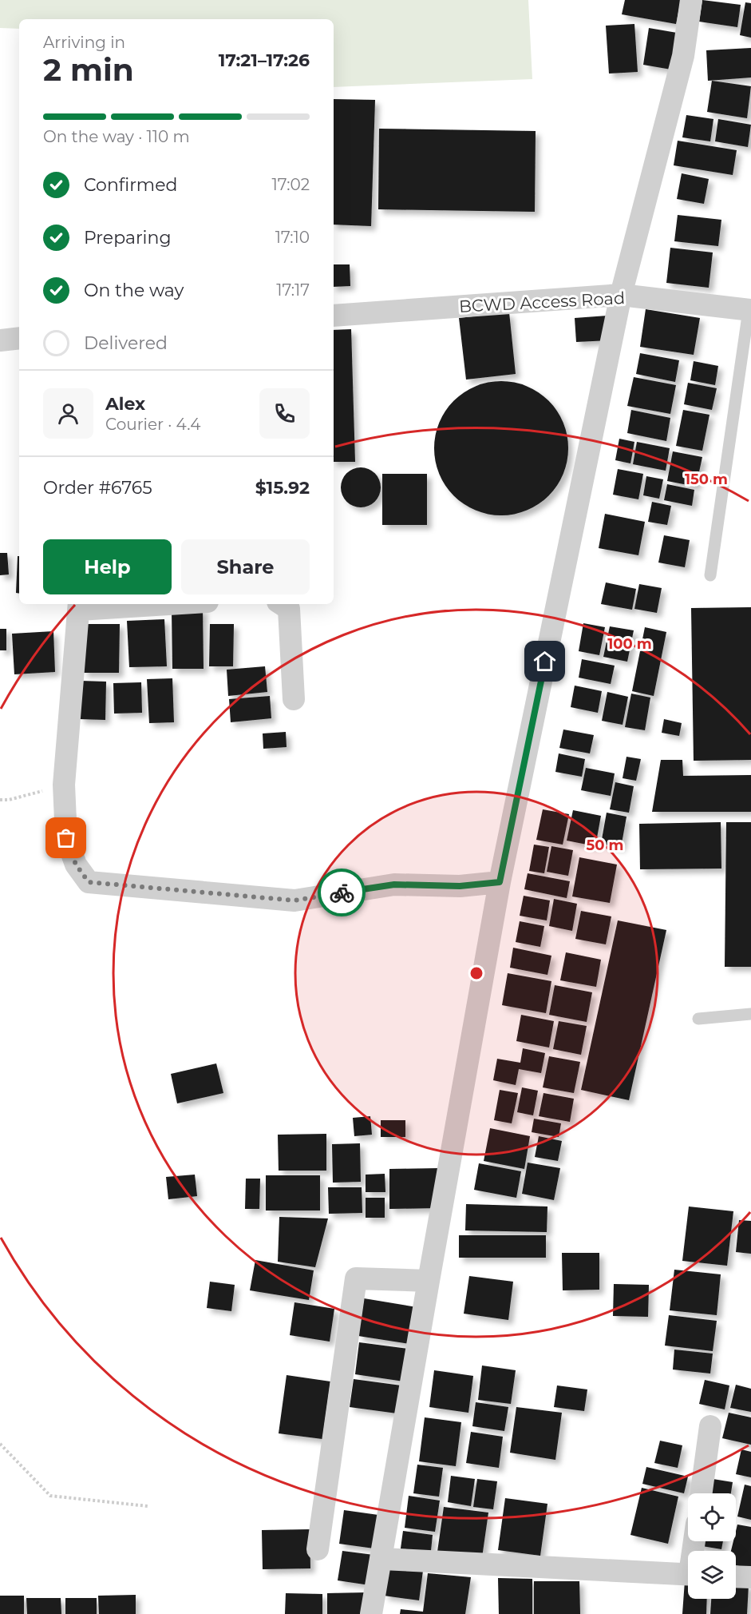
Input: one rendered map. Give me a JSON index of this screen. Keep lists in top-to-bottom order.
{
  "streets": {
    "street": ["BCWD Access Road"]
  },
  "page": {
    "heading": ["2 min", "Arriving in", "17:21–17:26"],
    "panel": [
      "Alex",
      "Courier · 4.4",
      "Order #6765",
      "$15.92"
    ],
    "bar": "On the way · 110 m",
    "list": [
      ["Confirmed", "17:02"],
      ["Preparing", "17:10"],
      ["On the way", "17:17"],
      "Delivered"
    ],
    "buttons": ["Help", "Share"]
  },
  "rings": ["150 m", "100 m", "50 m"]
}
